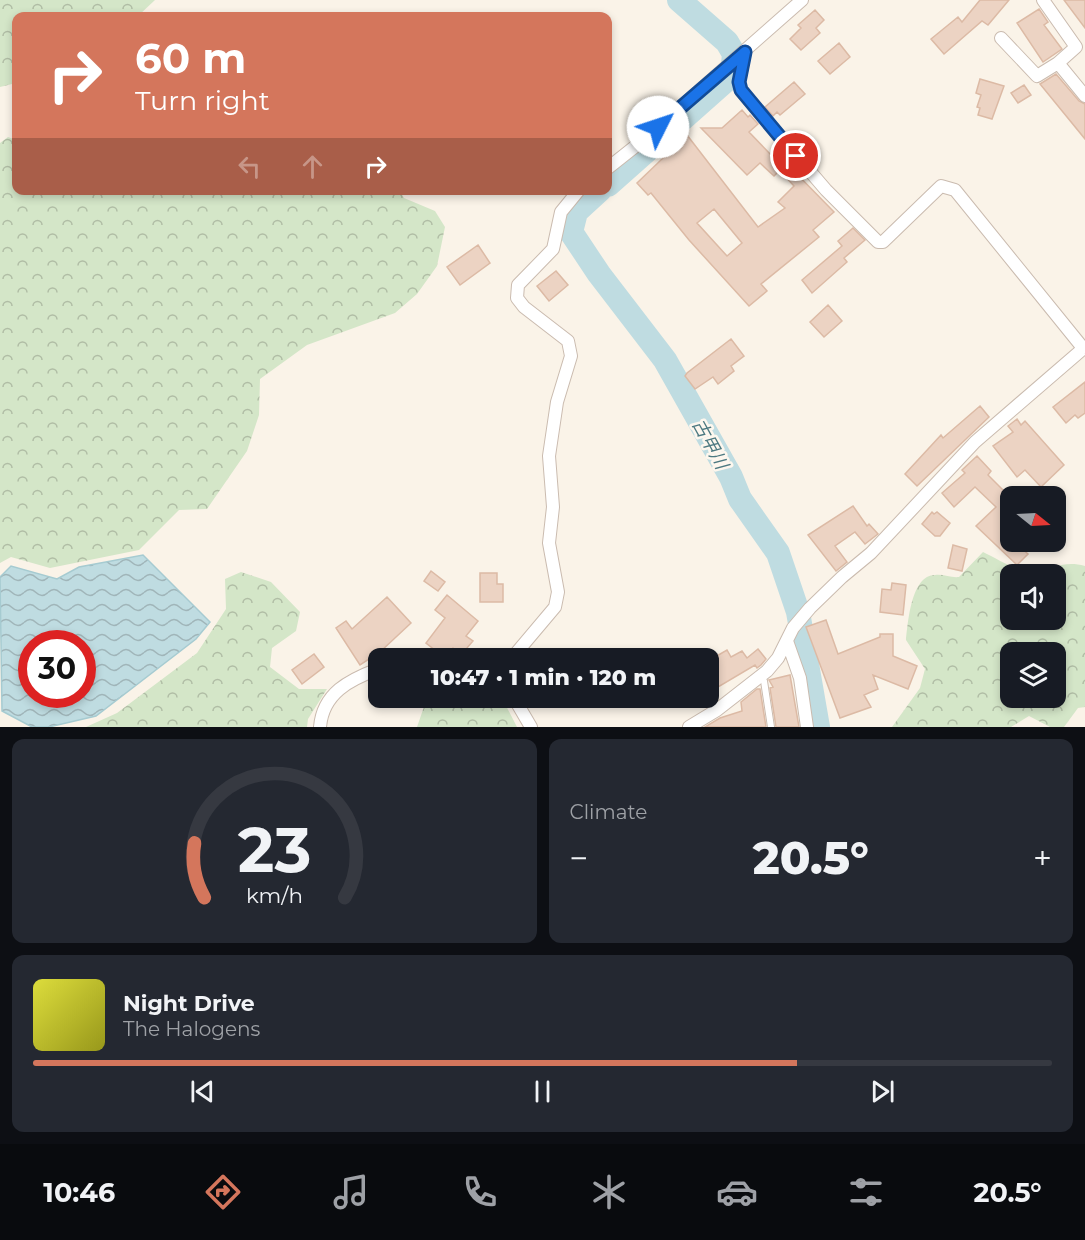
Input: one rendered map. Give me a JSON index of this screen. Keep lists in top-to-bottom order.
{
  "water": ["古甲川"],
  "north": "right",
  "page": {
    "turn": ["60 m", "Turn right"],
    "limit": "30",
    "trip": "10:47 · 1 min · 120 m",
    "tile": "Climate",
    "heat": ["−", "20.5°", "+"],
    "song": ["Night Drive", "The Halogens"],
    "tabs": ["10:46", "20.5°"],
    "gauge": ["23", "km/h"]
  }
}
